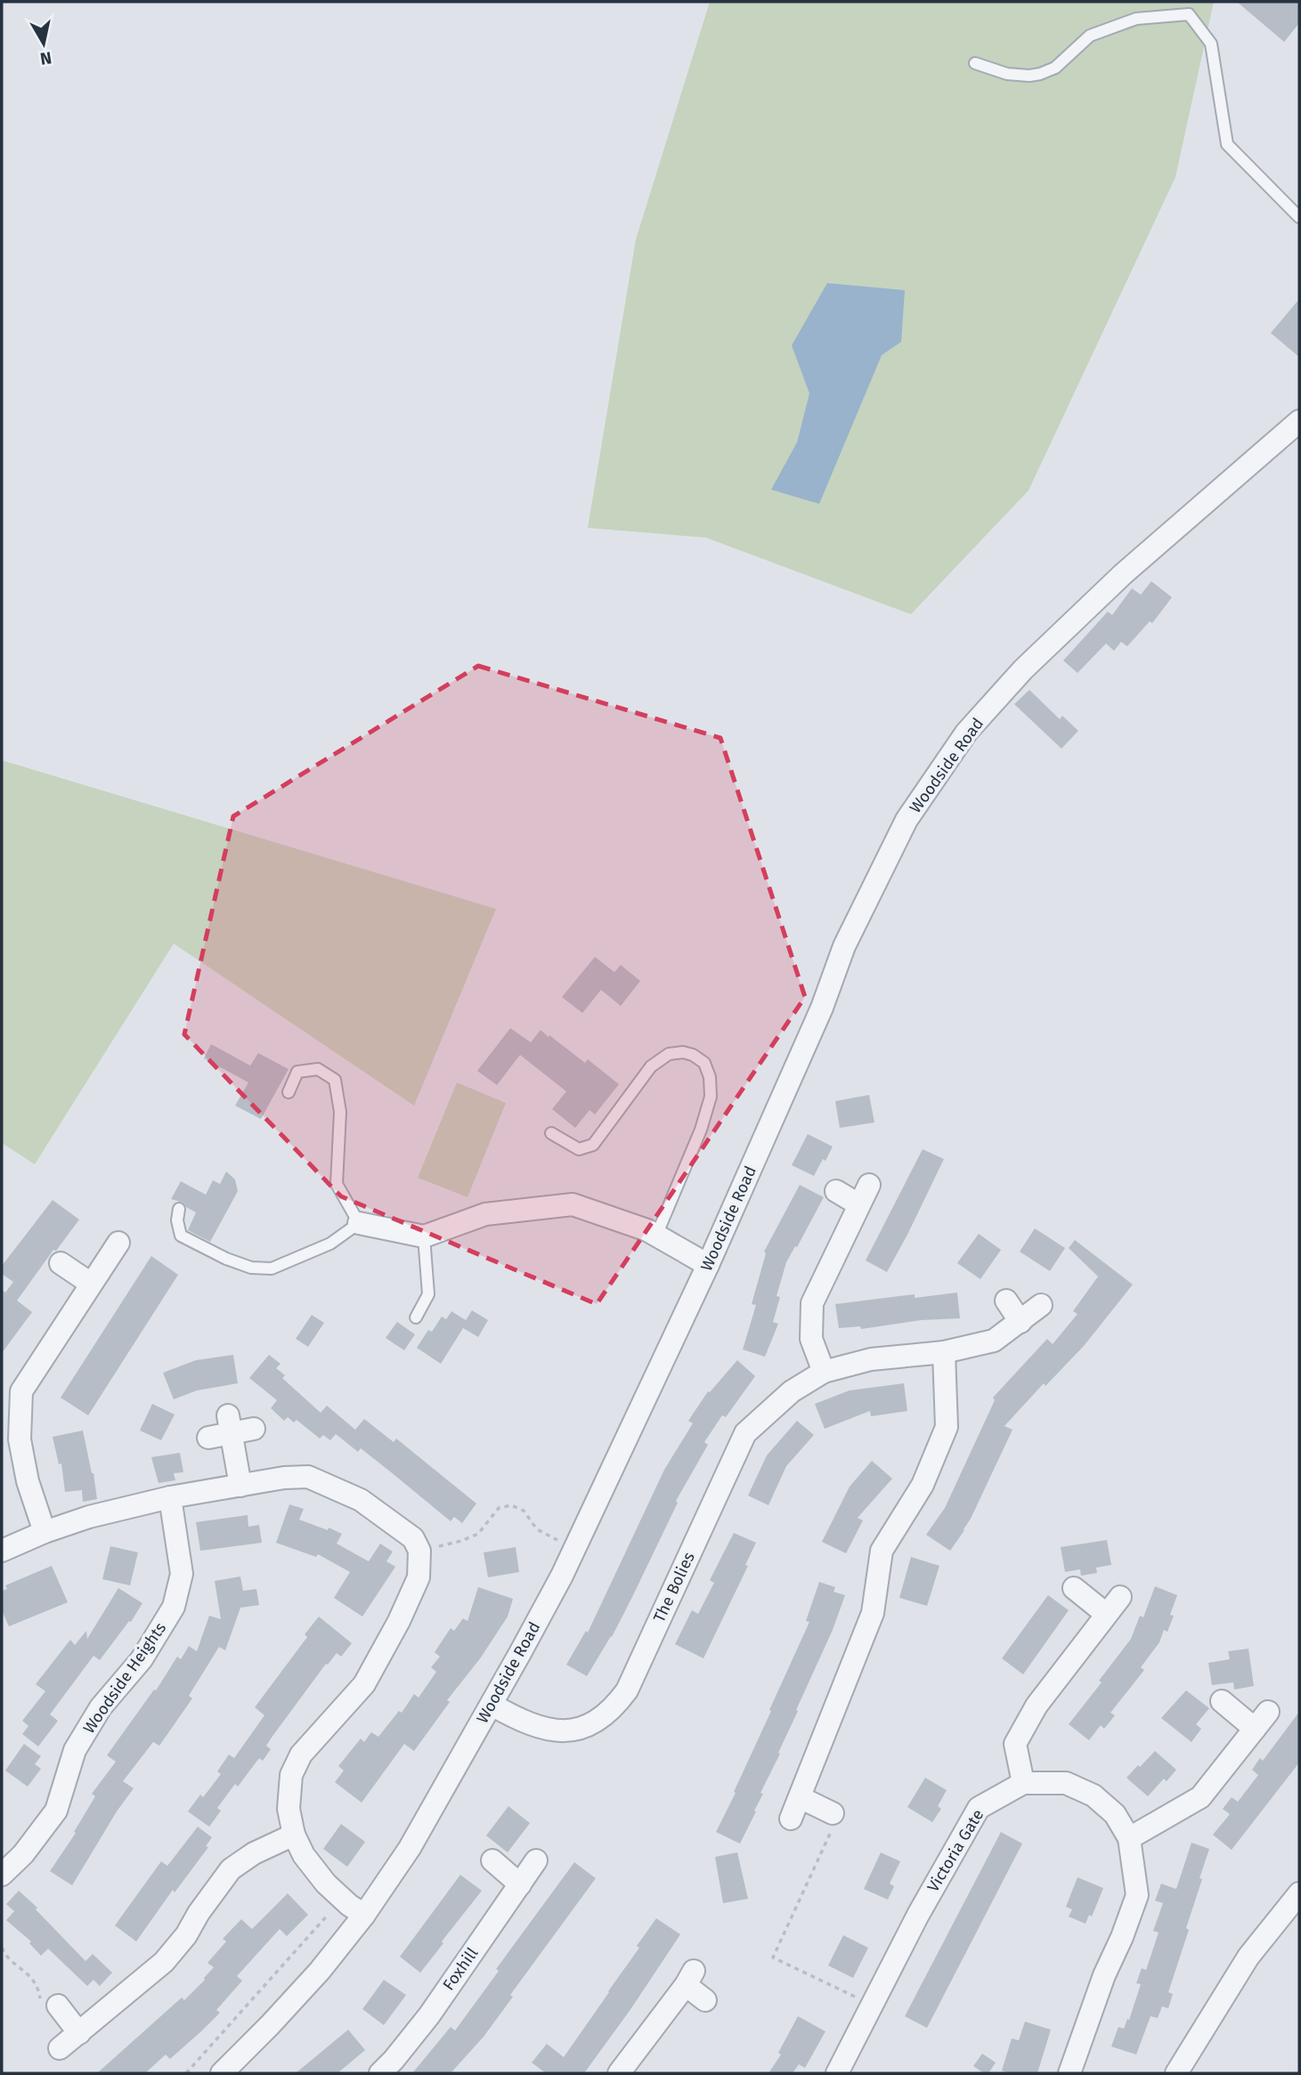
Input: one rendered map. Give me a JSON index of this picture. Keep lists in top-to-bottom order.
{
  "streets": {
    "street": [
      "Woodside Road",
      "The Bolies",
      "Woodside Heights",
      "Victoria Gate",
      "Foxhill"
    ]
  },
  "crossings": [
    ["Woodside Road", "The Bolies"]
  ],
  "north": "bottom"
}
